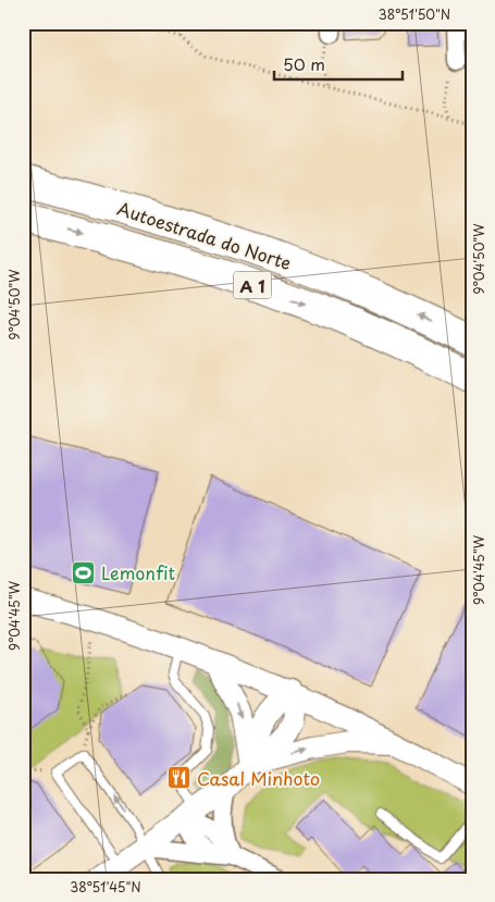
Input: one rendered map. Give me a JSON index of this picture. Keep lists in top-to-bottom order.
{
  "streets": {
    "highway": ["Autoestrada do Norte", "A 1"]
  },
  "places": {
    "sports": ["Lemonfit"],
    "restaurant": ["Casal Minhoto"]
  },
  "scale_bar": "50 m",
  "coordinates": [
    "38°51'50\"N",
    "9°04'50\"W",
    "9°04'45\"W",
    "38°51'45\"N"
  ]
}
